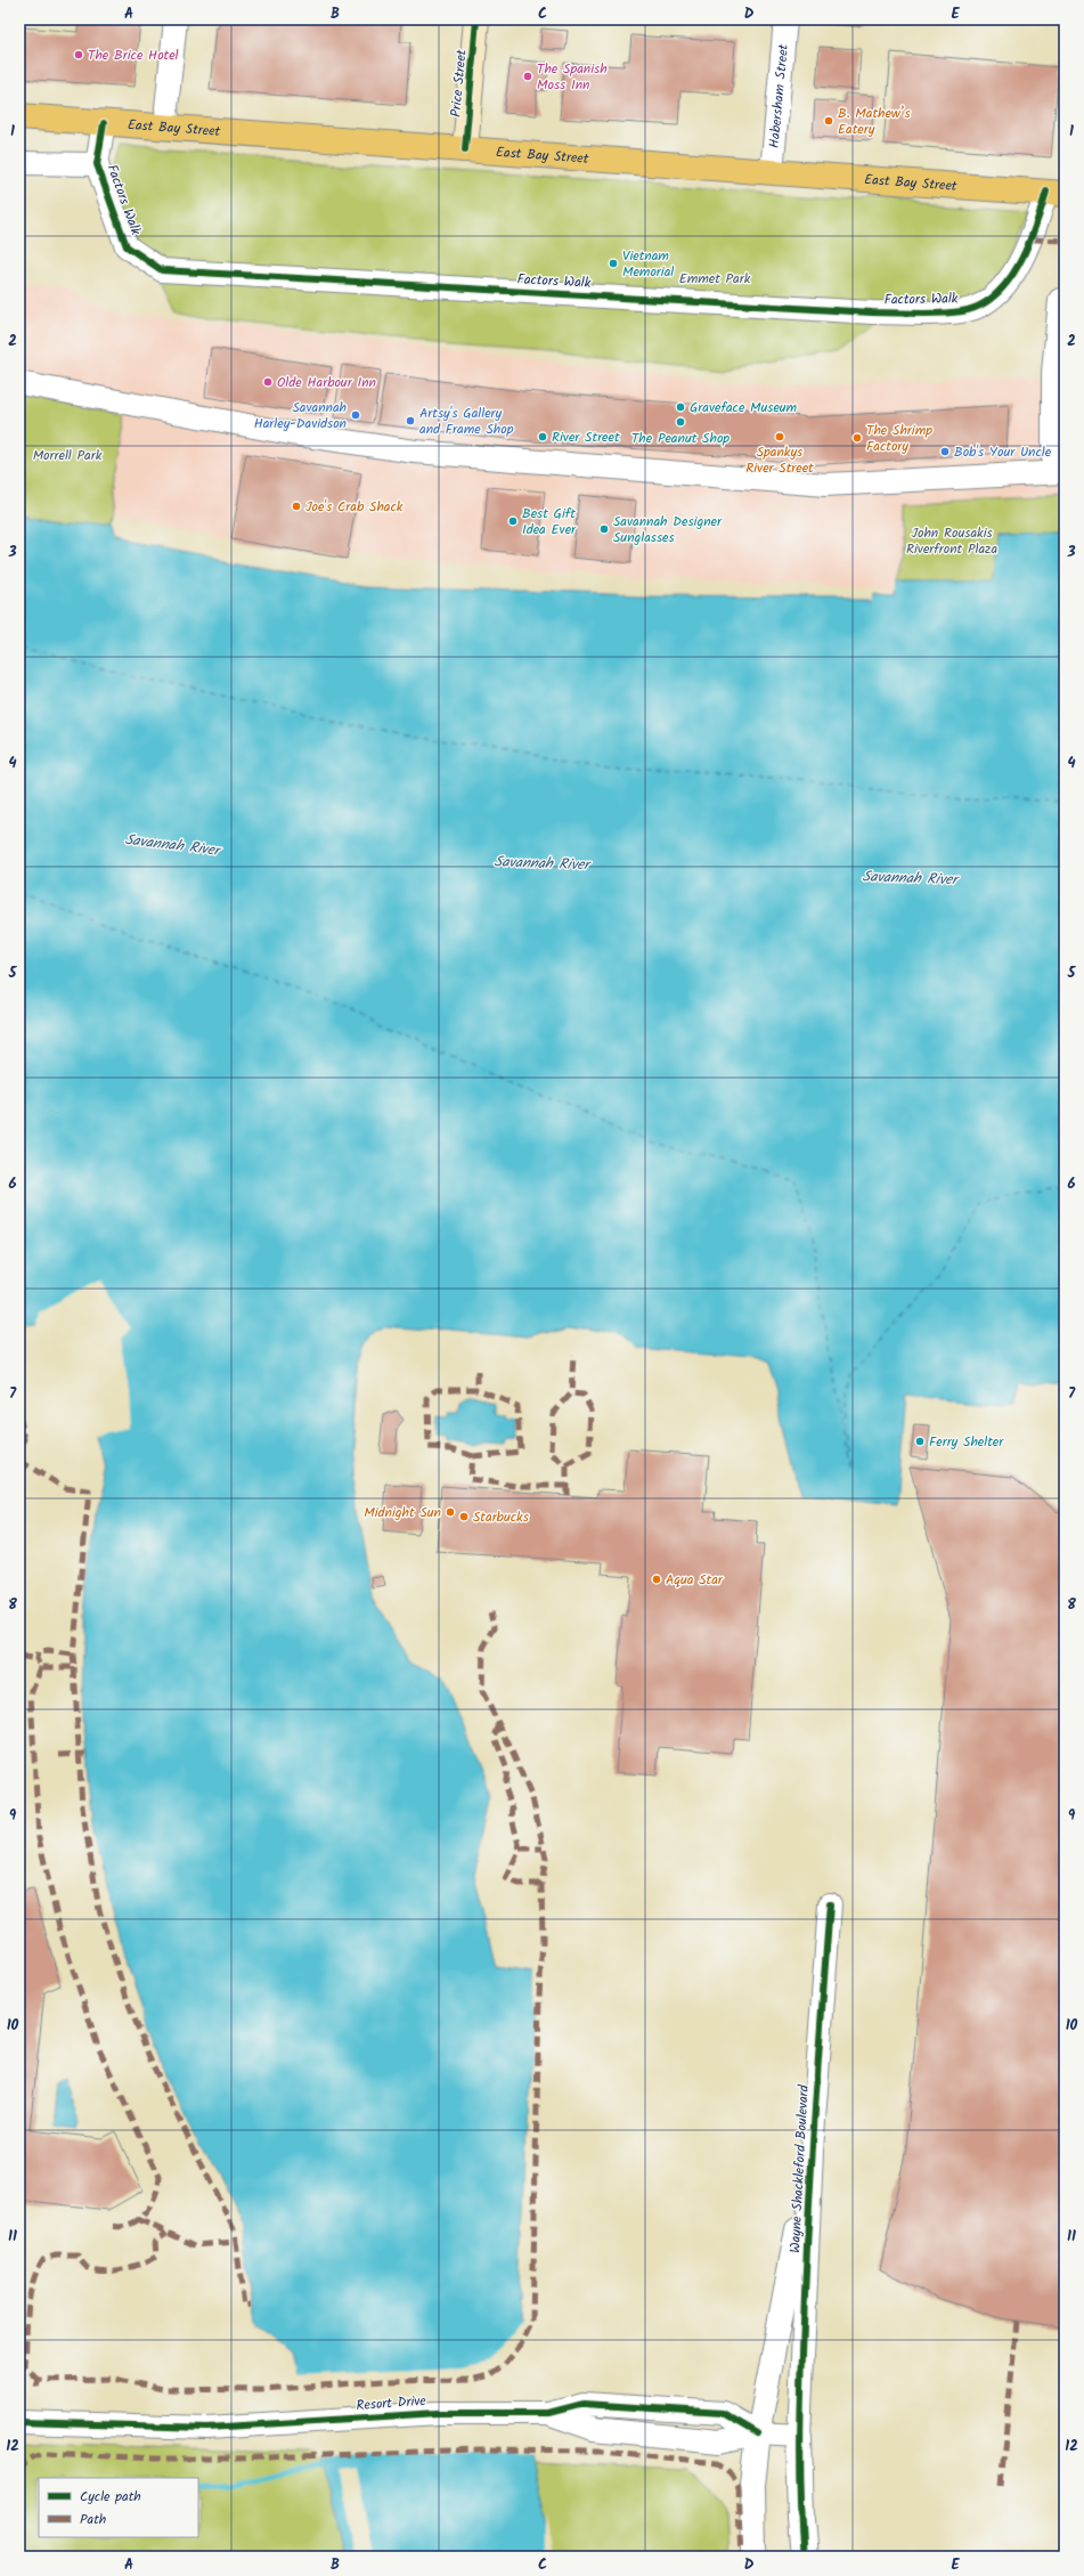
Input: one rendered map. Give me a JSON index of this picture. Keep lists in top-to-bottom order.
{
  "streets": {
    "main road": ["Price Street", "East Bay Street"],
    "street": [
      "Habersham Street",
      "Factors Walk",
      "Wayne Shackleford Boulevard",
      "Resort Drive"
    ]
  },
  "crossings": [
    ["Price Street", "East Bay Street"],
    ["Habersham Street", "East Bay Street"],
    ["East Bay Street", "Factors Walk"],
    ["Wayne Shackleford Boulevard", "Resort Drive"]
  ],
  "water": ["Savannah River"],
  "parks": ["Emmet Park", "Morrell Park", "John Rousakis Riverfront Plaza"],
  "places": [
    "The Brice Hotel",
    "The Spanish Moss Inn",
    "B. Mathew’s Eatery",
    "Vietnam Memorial",
    "Olde Harbour Inn",
    "Graveface Museum",
    "Savannah Harley-Davidson",
    "Artsy's Gallery and Frame Shop",
    "The Peanut Shop",
    "River Street",
    "Spankys River Street",
    "The Shrimp Factory",
    "Bob's Your Uncle",
    "Joe's Crab Shack",
    "Best Gift Idea Ever",
    "Savannah Designer Sunglasses",
    "Ferry Shelter",
    "Midnight Sun",
    "Starbucks",
    "Aqua Star"
  ],
  "legend": ["Cycle path", "Path"],
  "grid": {
    "columns": [
      "A",
      "B",
      "C",
      "D",
      "E"
    ],
    "rows": [
      "1",
      "2",
      "3",
      "4",
      "5",
      "6",
      "7",
      "8",
      "9",
      "10",
      "11",
      "12"
    ]
  }
}
